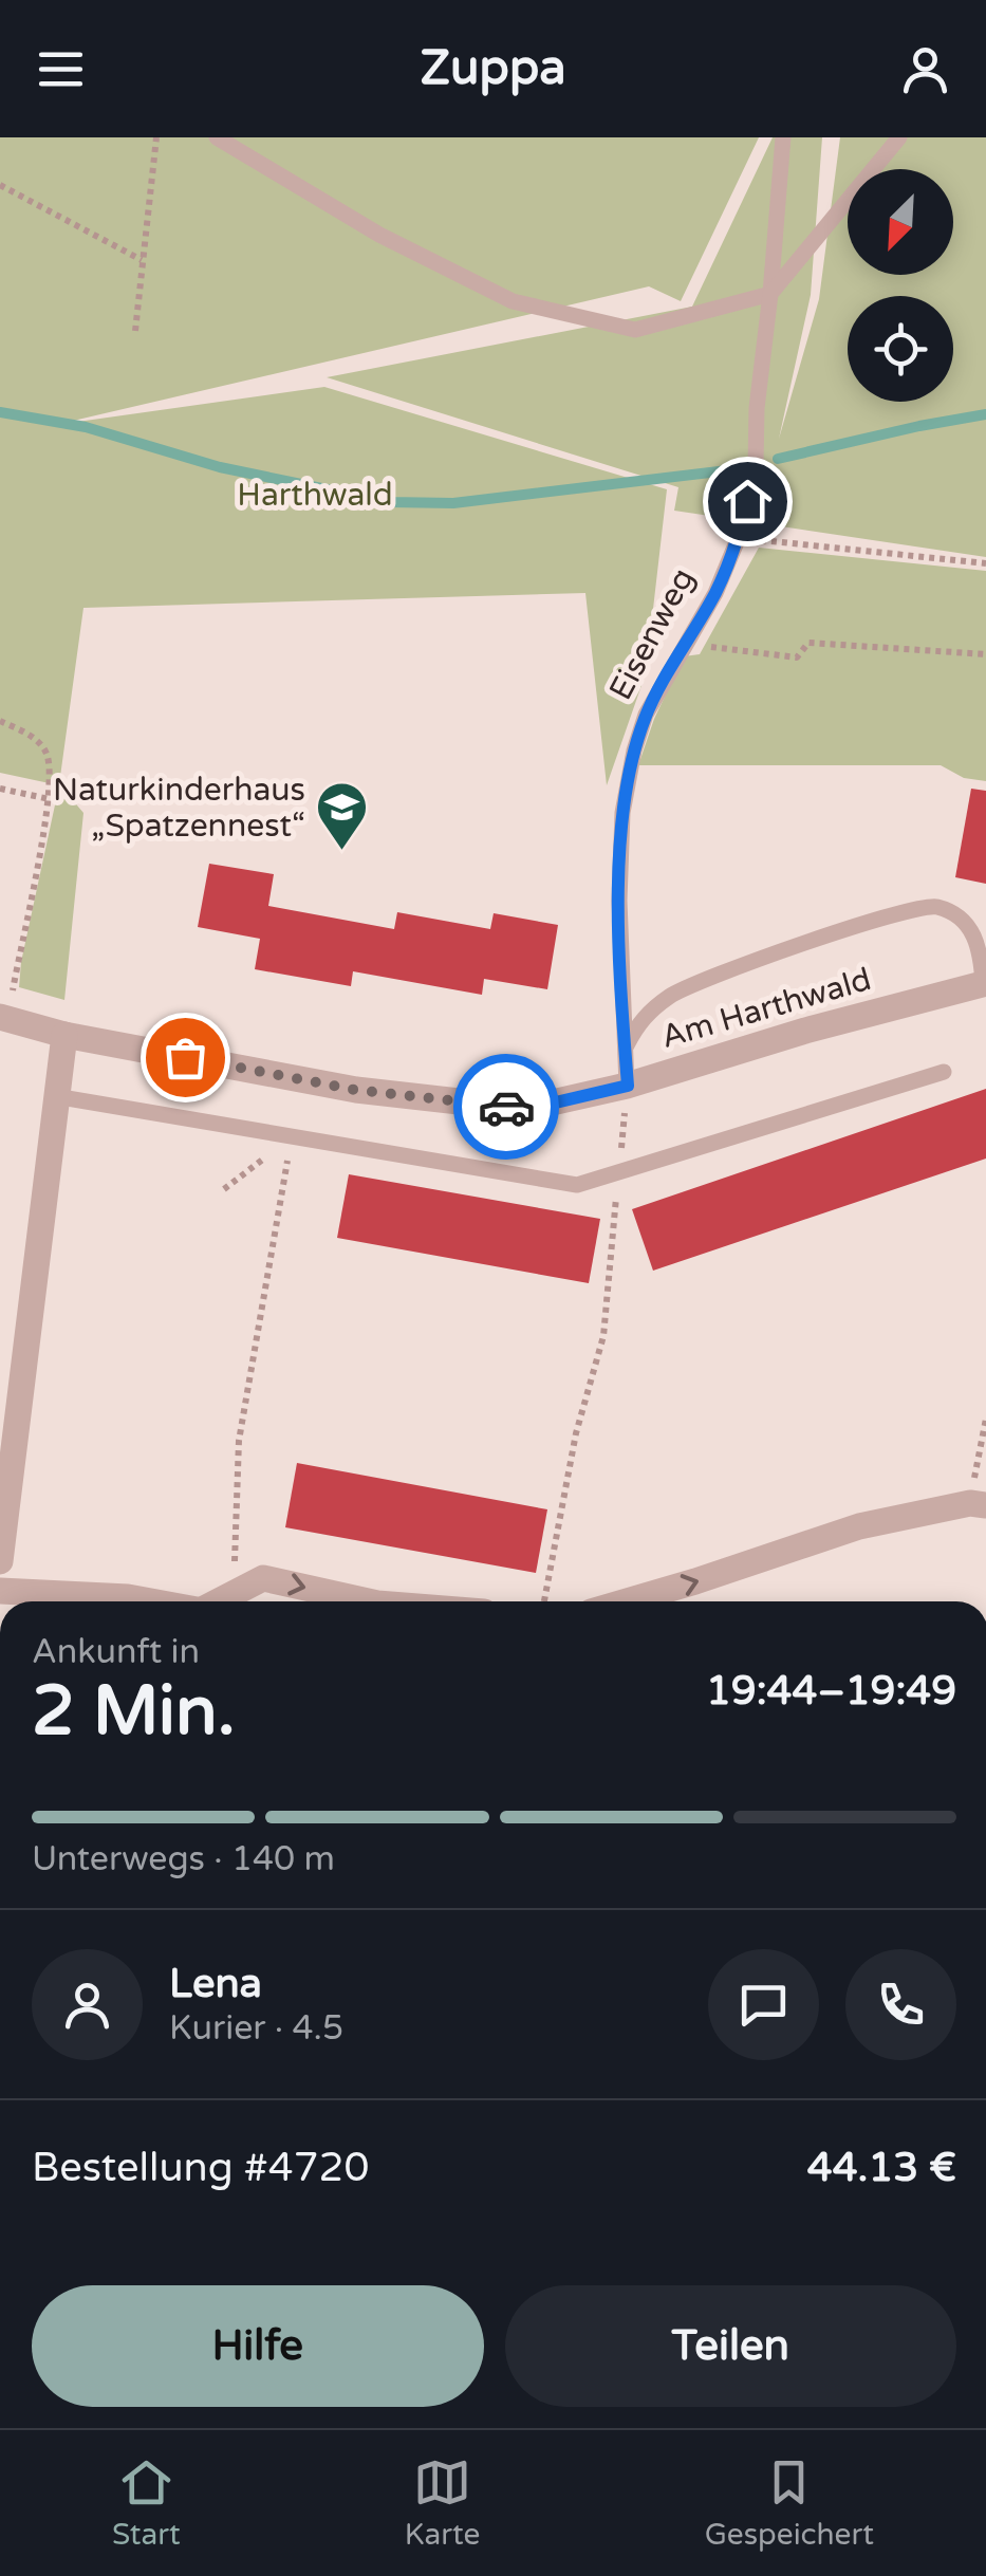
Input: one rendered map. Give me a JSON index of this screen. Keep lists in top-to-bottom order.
{
  "streets": {
    "street": ["Am Harthwald"],
    "lane": ["Eisenweg"]
  },
  "crossings": [
    ["Eisenweg", "Am Harthwald"]
  ],
  "parks": ["Harthwald"],
  "places": {
    "school or university": ["Naturkinderhaus „Spatzennest“"]
  },
  "north": "bottom left",
  "page": {
    "header": "Zuppa",
    "heading": ["2 Min.", "Ankunft in", "19:44–19:49"],
    "panel": [
      "Lena",
      "Kurier · 4.5",
      "Bestellung #4720",
      "44.13 €"
    ],
    "bar": "Unterwegs · 140 m",
    "buttons": ["Hilfe", "Teilen"],
    "tabs": ["Start", "Karte", "Gespeichert"]
  }
}
